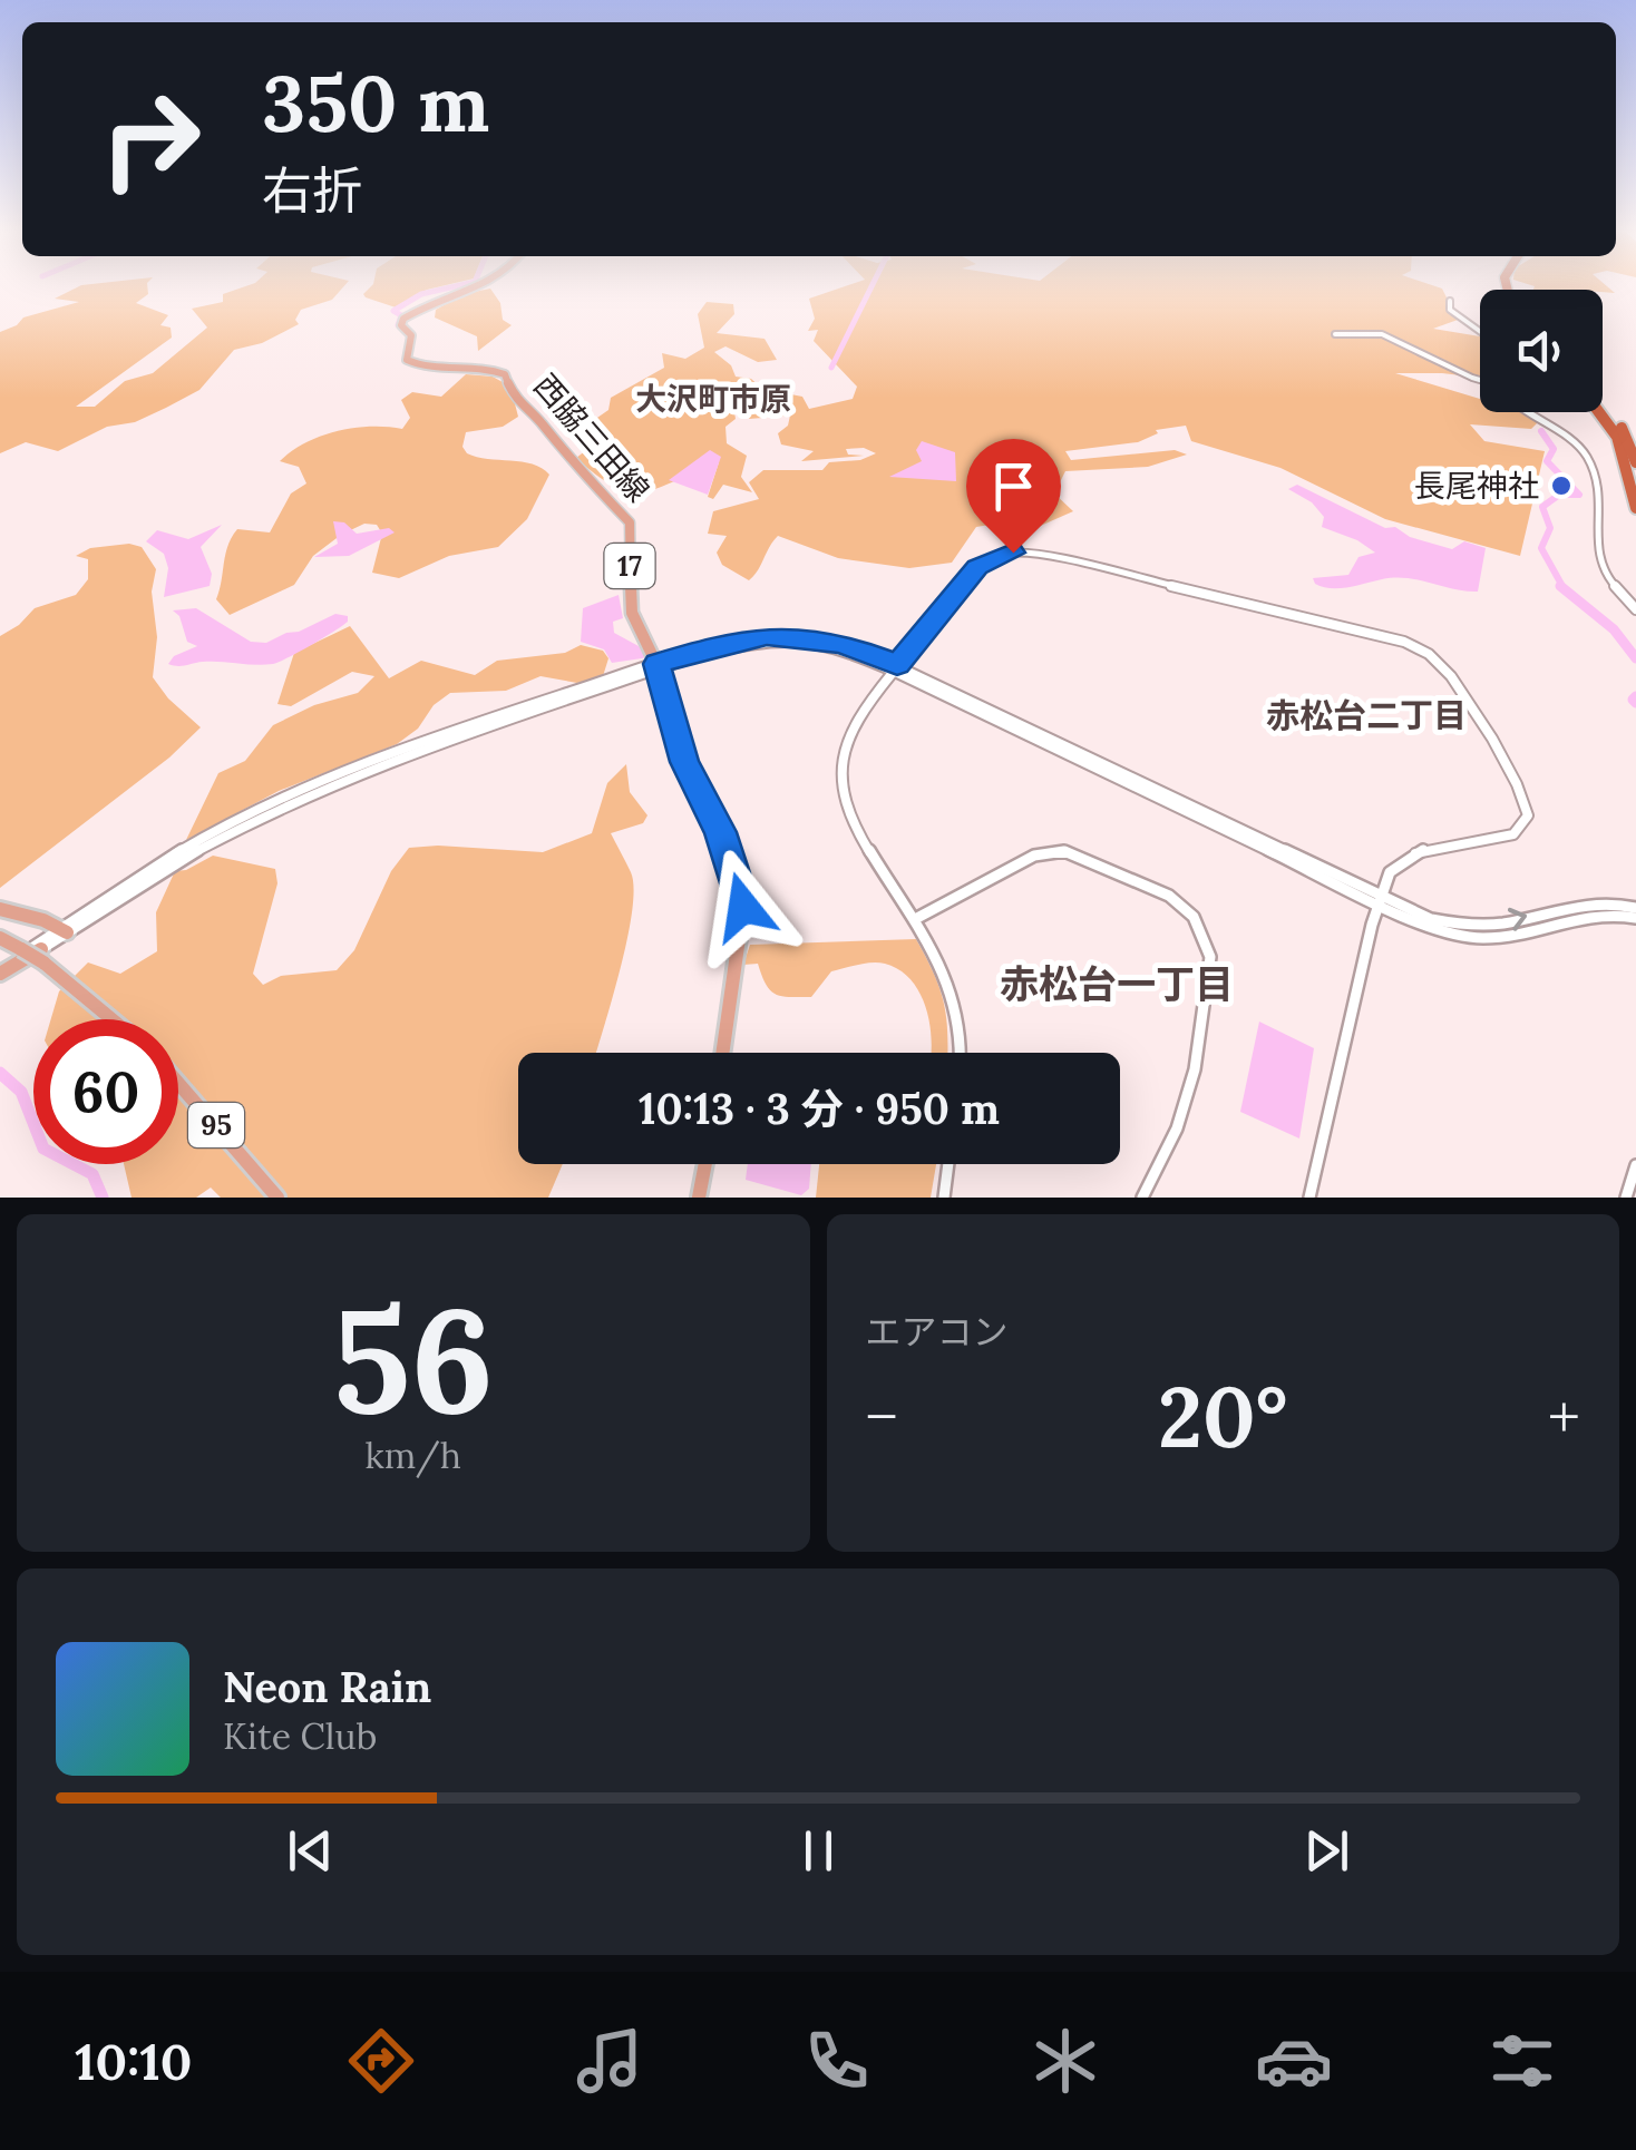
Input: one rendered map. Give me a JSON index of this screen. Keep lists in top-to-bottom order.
{
  "streets": {
    "main road": ["西脇三田線", "17", "95"]
  },
  "districts": ["大沢町市原", "赤松台二丁目", "赤松台一丁目"],
  "places": ["長尾神社"],
  "page": {
    "turn": ["350 m", "右折"],
    "limit": "60",
    "trip": "10:13 · 3 分 · 950 m",
    "tile": [
      ["56", "km/h"],
      "エアコン"
    ],
    "heat": ["−", "20°", "+"],
    "song": ["Neon Rain", "Kite Club"],
    "tabs": "10:10"
  }
}
